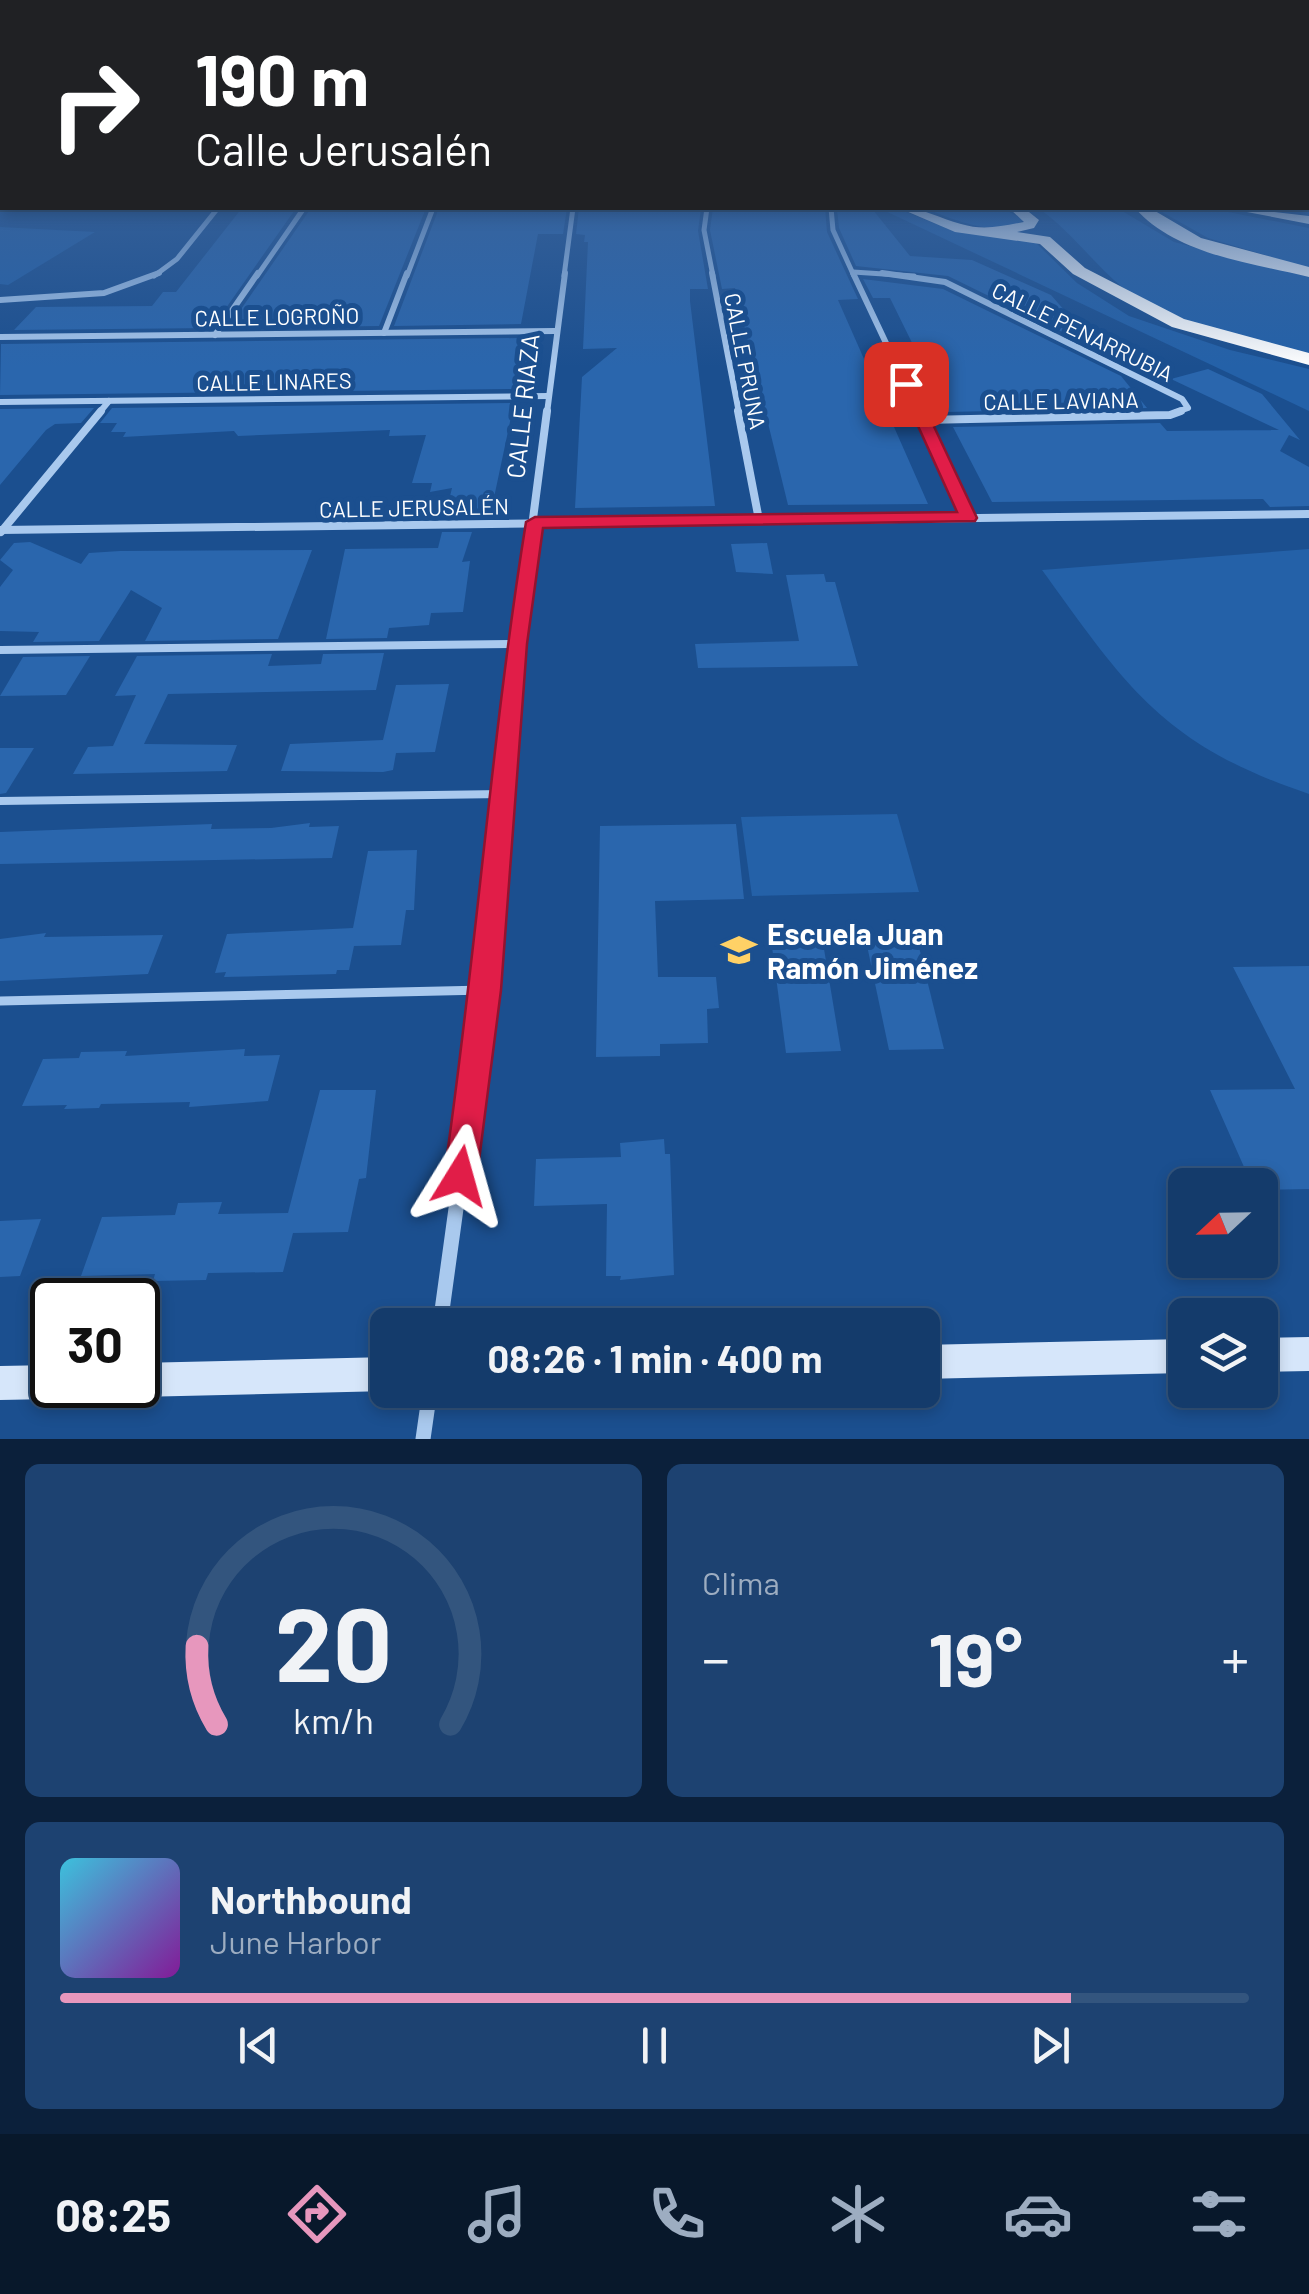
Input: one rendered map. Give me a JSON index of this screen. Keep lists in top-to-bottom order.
{
  "streets": {
    "street": [
      "CALLE LOGROÑO",
      "CALLE PENARRUBIA",
      "CALLE PRUNA",
      "CALLE LINARES",
      "CALLE LAVIANA",
      "CALLE RIAZA",
      "CALLE JERUSALÉN"
    ]
  },
  "crossings": [
    ["CALLE LOGROÑO", "CALLE RIAZA"],
    ["CALLE PENARRUBIA", "CALLE LAVIANA"],
    ["CALLE PRUNA", "CALLE JERUSALÉN"],
    ["CALLE LINARES", "CALLE RIAZA"],
    ["CALLE RIAZA", "CALLE JERUSALÉN"]
  ],
  "places": {
    "school or university": ["Escuela Juan Ramón Jiménez"]
  },
  "north": "left",
  "page": {
    "turn": ["190 m", "Calle Jerusalén"],
    "limit": "30",
    "trip": "08:26 · 1 min · 400 m",
    "tile": "Clima",
    "heat": ["−", "19°", "+"],
    "song": ["Northbound", "June Harbor"],
    "tabs": "08:25",
    "gauge": ["20", "km/h"]
  }
}
